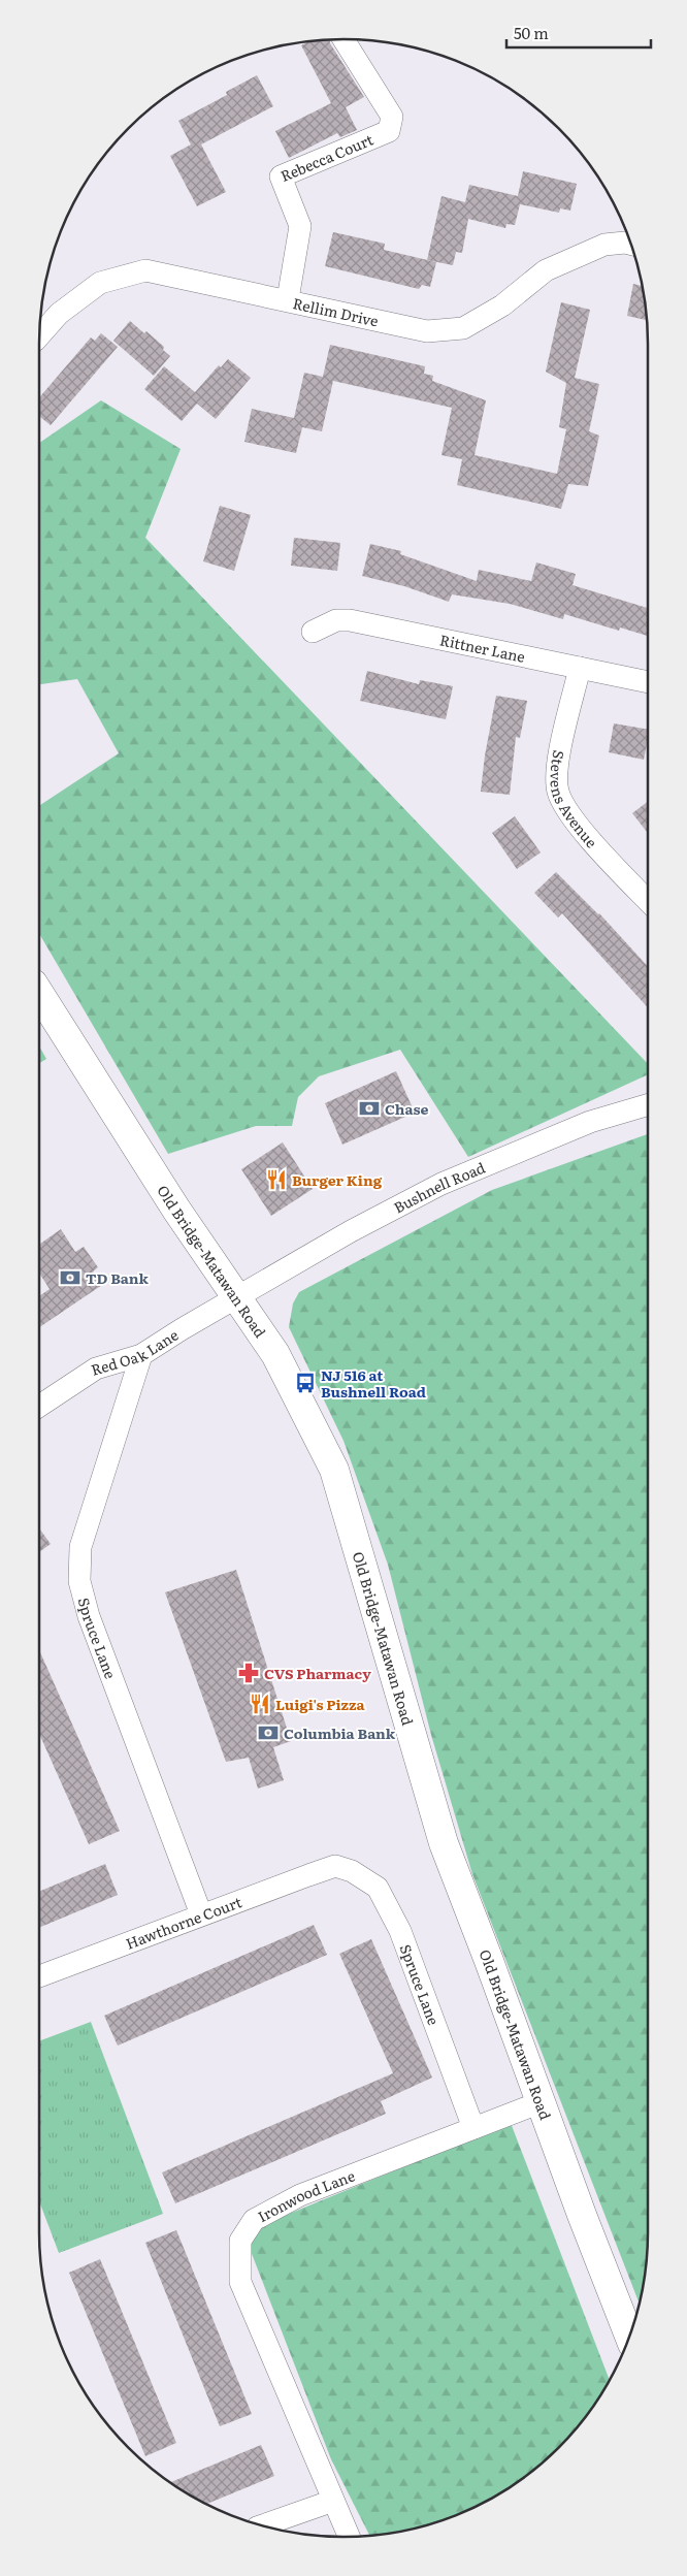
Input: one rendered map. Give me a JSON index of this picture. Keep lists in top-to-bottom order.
{
  "streets": {
    "main road": ["Old Bridge-Matawan Road"],
    "street": [
      "Rebecca Court",
      "Rellim Drive",
      "Rittner Lane",
      "Stevens Avenue",
      "Bushnell Road",
      "Red Oak Lane",
      "Spruce Lane",
      "Hawthorne Court",
      "Ironwood Lane"
    ]
  },
  "crossings": [
    ["Rebecca Court", "Rellim Drive"],
    ["Rittner Lane", "Stevens Avenue"],
    ["Bushnell Road", "Old Bridge-Matawan Road"],
    ["Bushnell Road", "Red Oak Lane"],
    ["Old Bridge-Matawan Road", "Red Oak Lane"],
    ["Old Bridge-Matawan Road", "Ironwood Lane"],
    ["Red Oak Lane", "Spruce Lane"],
    ["Spruce Lane", "Hawthorne Court"],
    ["Spruce Lane", "Ironwood Lane"]
  ],
  "places": {
    "bank": ["Chase", "TD Bank", "Columbia Bank"],
    "restaurant": ["Burger King", "Luigi's Pizza"],
    "bus stop": ["NJ 516 at Bushnell Road"],
    "pharmacy": ["CVS Pharmacy"]
  },
  "scale_bar": "50 m"
}
